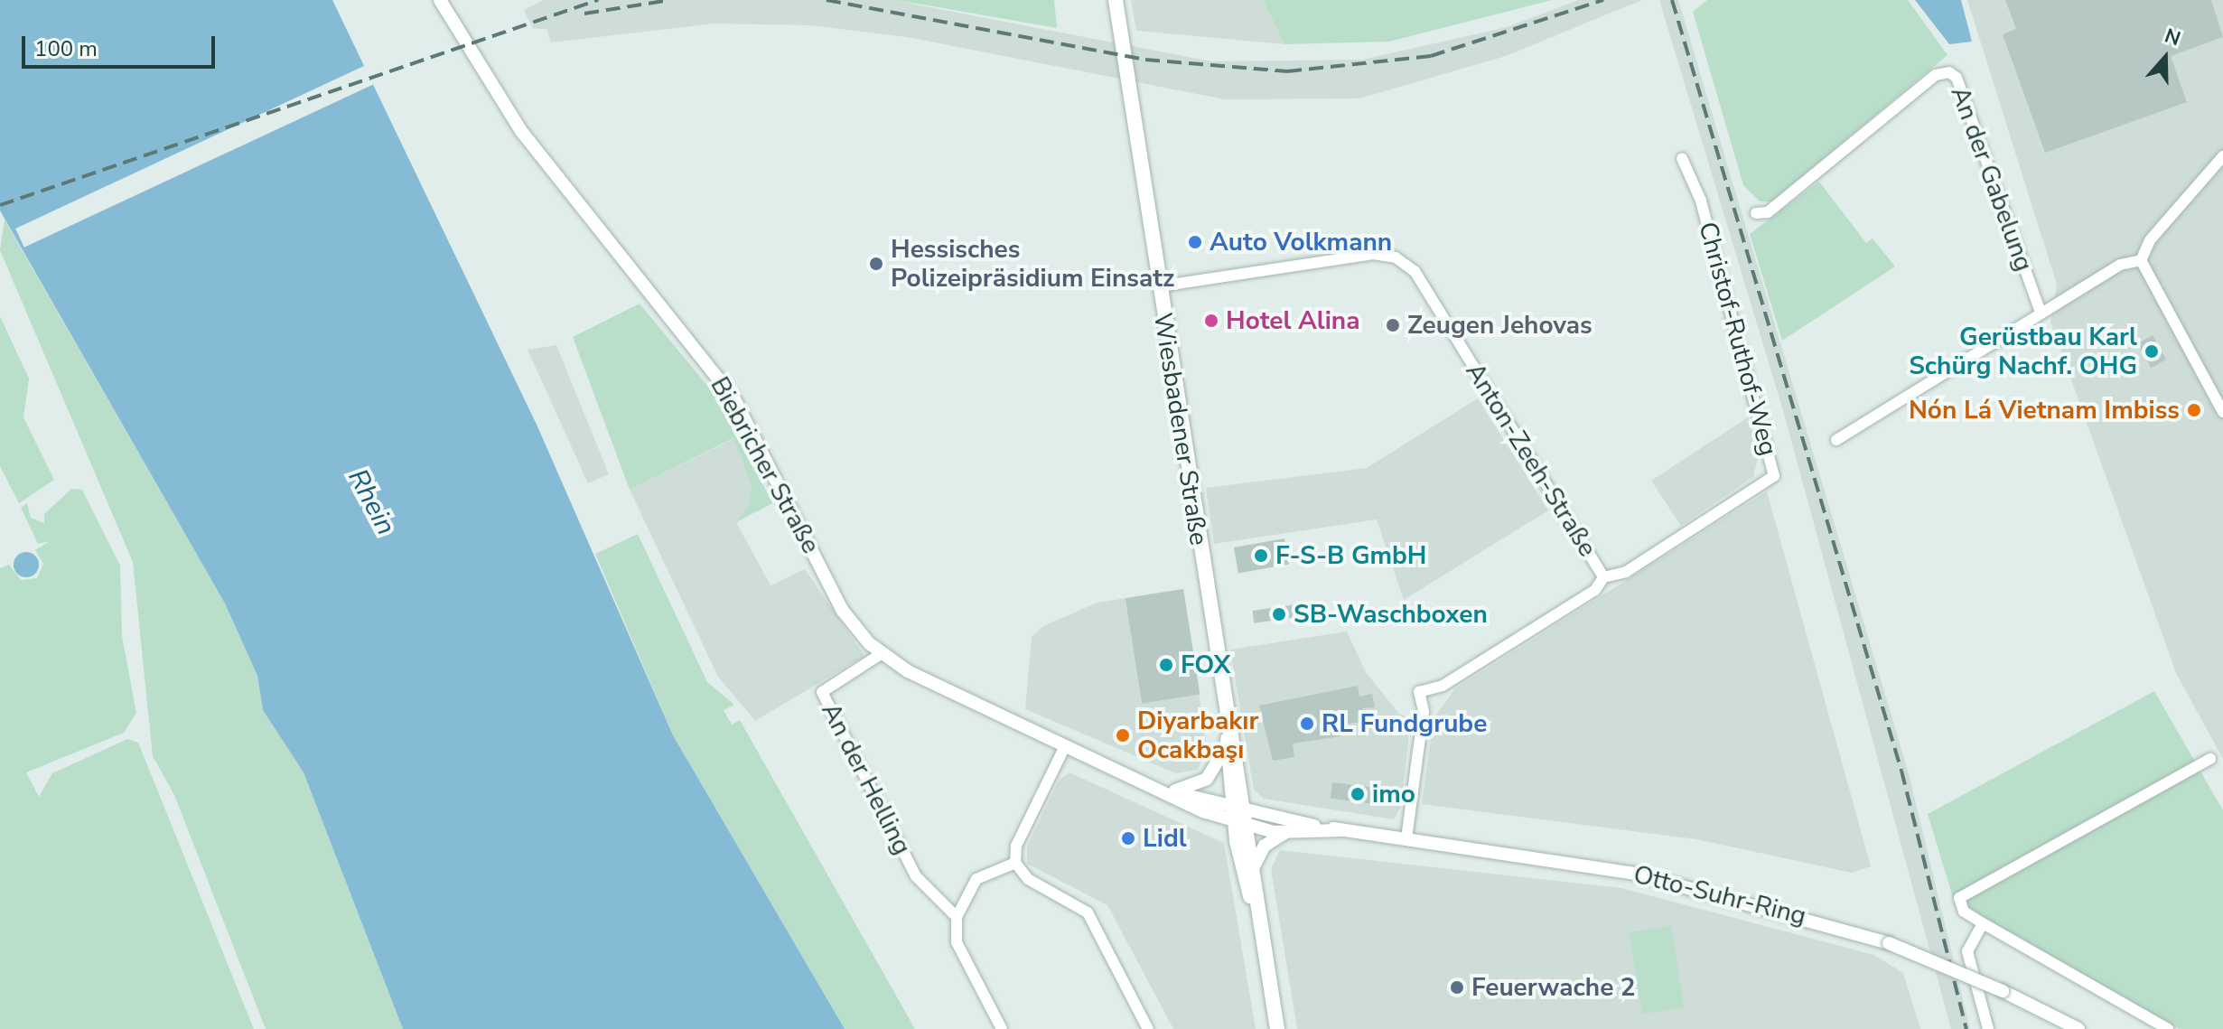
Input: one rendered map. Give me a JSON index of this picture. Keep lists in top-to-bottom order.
{
  "streets": {
    "main road": ["Wiesbadener Straße"],
    "street": [
      "An der Gabelung",
      "Christof-Ruthof-Weg",
      "Anton-Zeeh-Straße",
      "Biebricher Straße",
      "An der Helling",
      "Otto-Suhr-Ring"
    ]
  },
  "crossings": [
    ["Christof-Ruthof-Weg", "Anton-Zeeh-Straße"],
    ["Christof-Ruthof-Weg", "Otto-Suhr-Ring"],
    ["Wiesbadener Straße", "Anton-Zeeh-Straße"],
    ["Wiesbadener Straße", "Biebricher Straße"],
    ["Wiesbadener Straße", "Otto-Suhr-Ring"],
    ["Biebricher Straße", "An der Helling"],
    ["Biebricher Straße", "Otto-Suhr-Ring"]
  ],
  "water": ["Rhein"],
  "places": [
    "Auto Volkmann",
    "Hessisches Polizeipräsidium Einsatz",
    "Hotel Alina",
    "Zeugen Jehovas",
    "Gerüstbau Karl Schürg Nachf. OHG",
    "Nón Lá Vietnam Imbiss",
    "F-S-B GmbH",
    "SB-Waschboxen",
    "FOX",
    "RL Fundgrube",
    "Diyarbakır Ocakbaşı",
    "imo",
    "Lidl",
    "Feuerwache 2"
  ],
  "scale_bar": "100 m",
  "north": "top"
}
